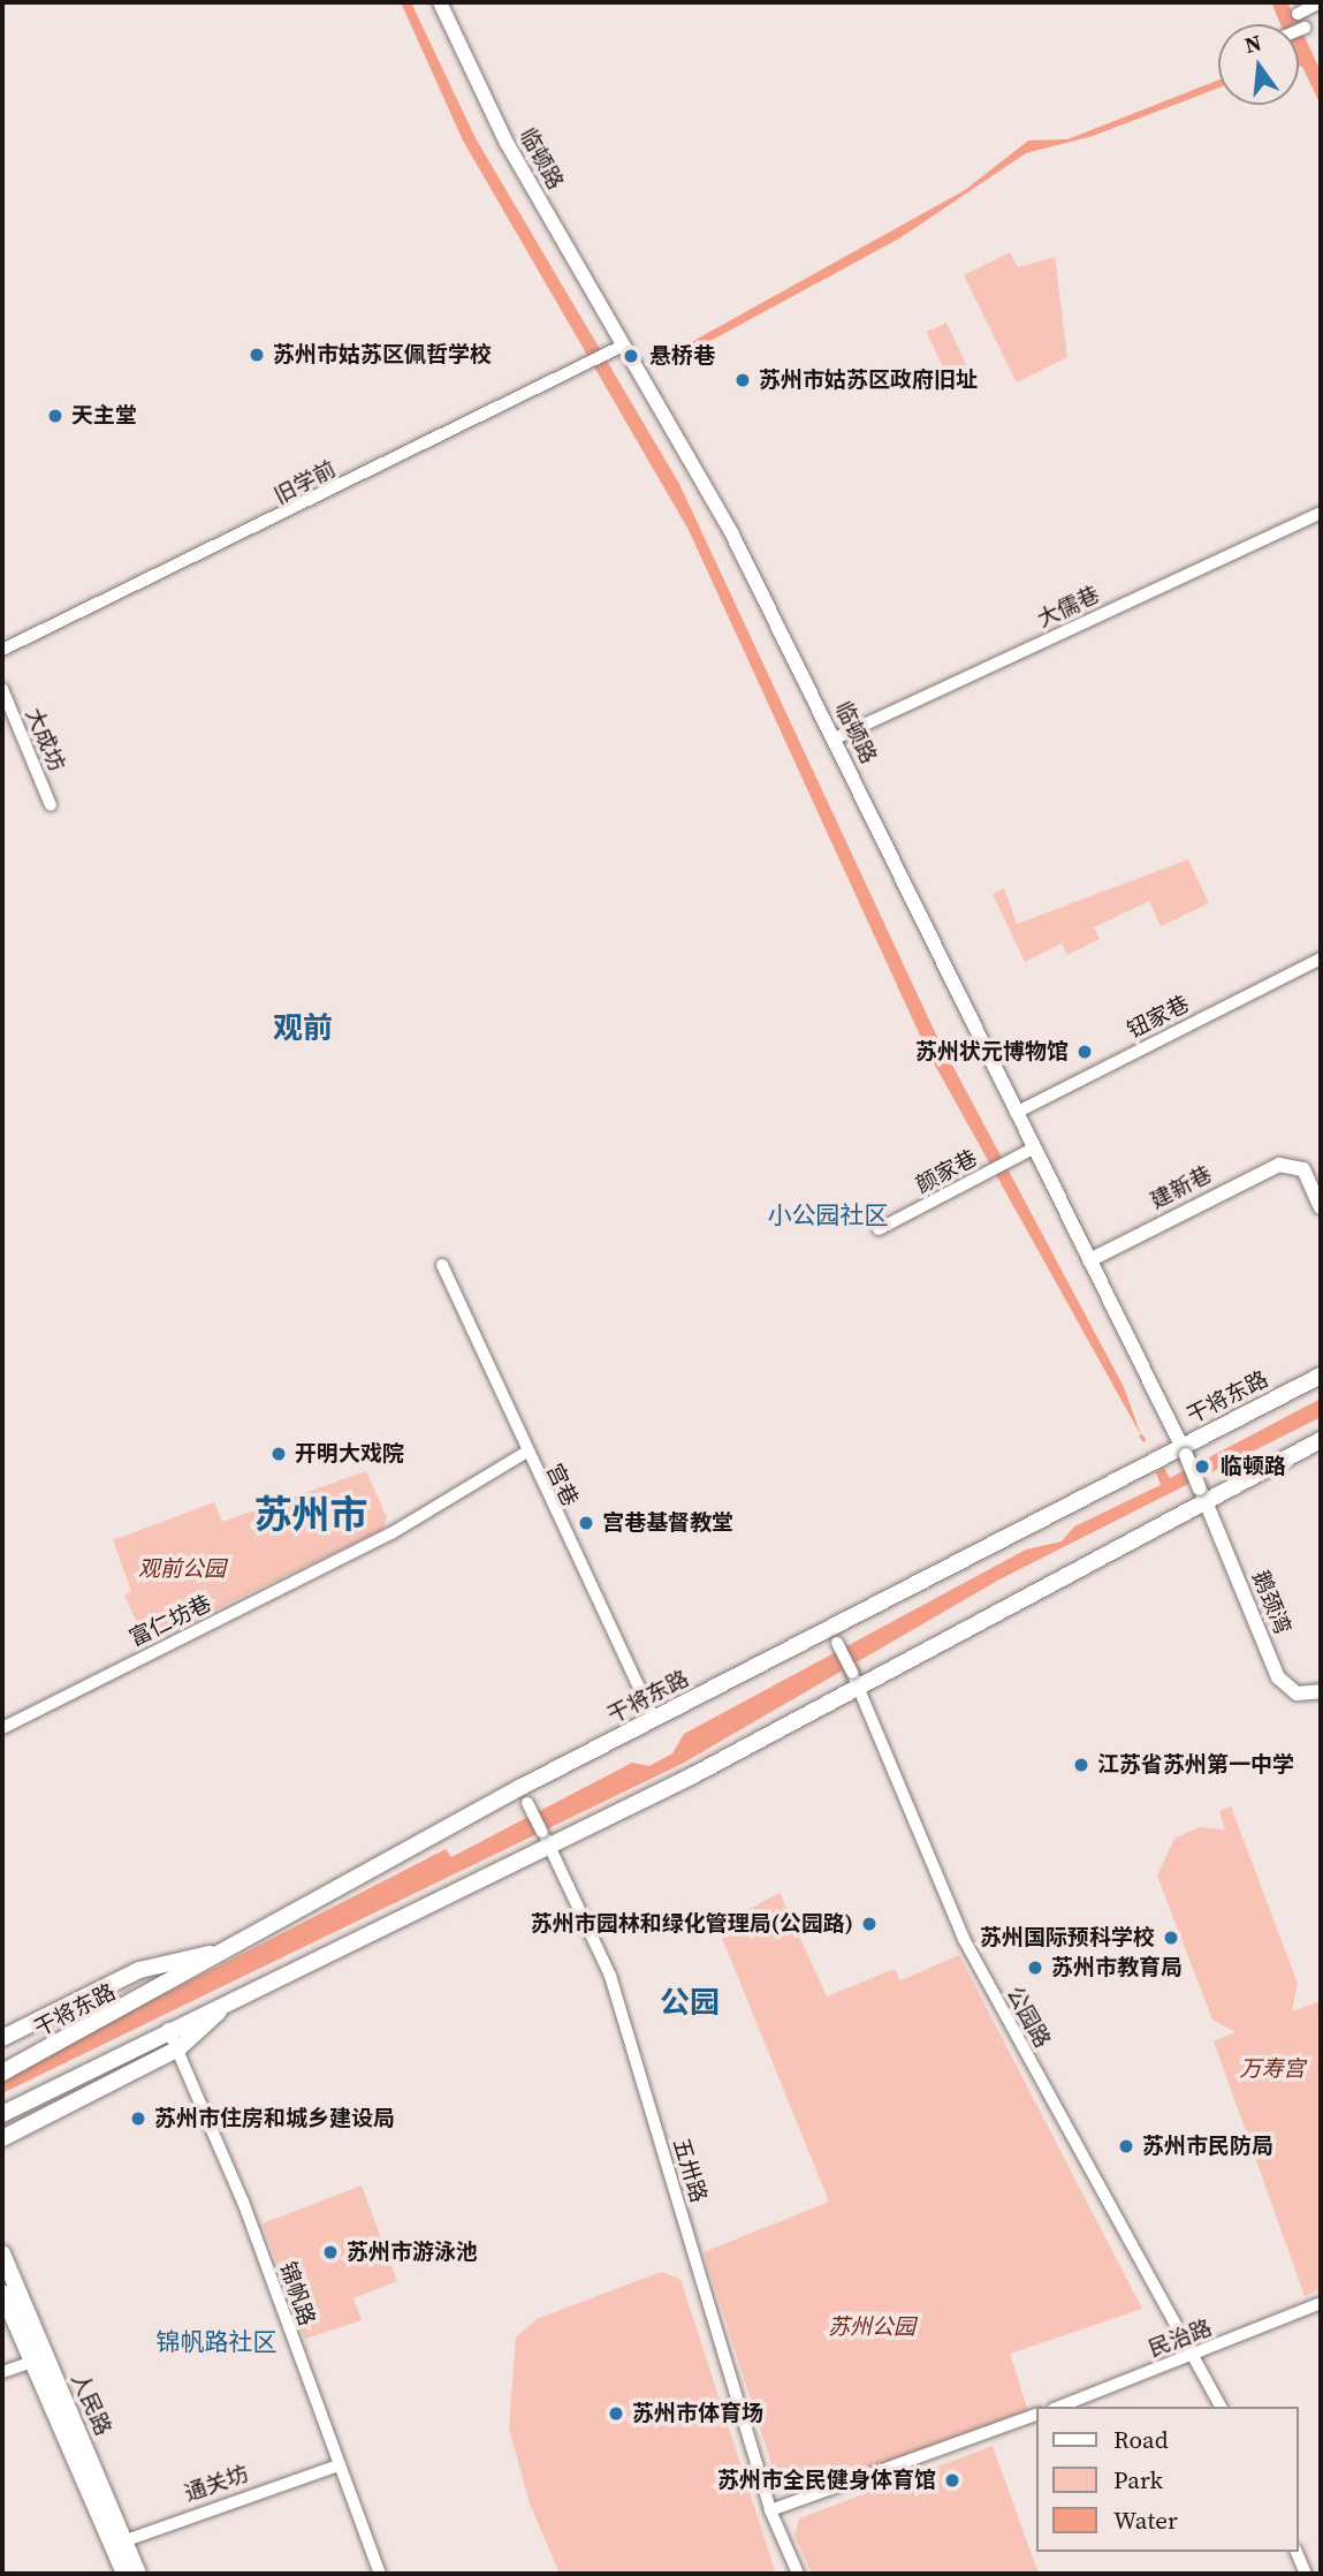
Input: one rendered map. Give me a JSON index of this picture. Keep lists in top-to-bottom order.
{
  "streets": {
    "main road": [
      "临顿路",
      "建新巷",
      "干将东路",
      "鹅颈湾",
      "人民路"
    ],
    "street": [
      "旧学前",
      "大儒巷",
      "大成坊",
      "钮家巷",
      "颜家巷",
      "宫巷",
      "富仁坊巷",
      "公园路",
      "五卅路",
      "锦帆路",
      "民治路",
      "通关坊"
    ]
  },
  "crossings": [
    ["临顿路", "旧学前"],
    ["临顿路", "大儒巷"],
    ["临顿路", "钮家巷"],
    ["临顿路", "颜家巷"],
    ["临顿路", "建新巷"],
    ["临顿路", "干将东路"],
    ["临顿路", "鹅颈湾"],
    ["干将东路", "宫巷"],
    ["干将东路", "公园路"],
    ["干将东路", "五卅路"],
    ["宫巷", "富仁坊巷"],
    ["公园路", "民治路"],
    ["锦帆路", "通关坊"],
    ["人民路", "通关坊"]
  ],
  "districts": [
    "观前",
    "小公园社区",
    "苏州市",
    "公园",
    "锦帆路社区"
  ],
  "parks": ["观前公园", "万寿宫", "苏州公园"],
  "places": [
    "苏州市姑苏区佩哲学校",
    "悬桥巷",
    "苏州市姑苏区政府旧址",
    "天主堂",
    "苏州状元博物馆",
    "开明大戏院",
    "临顿路",
    "宫巷基督教堂",
    "江苏省苏州第一中学",
    "苏州市园林和绿化管理局(公园路)",
    "苏州国际预科学校",
    "苏州市教育局",
    "苏州市住房和城乡建设局",
    "苏州市民防局",
    "苏州市游泳池",
    "苏州市体育场",
    "苏州市全民健身体育馆"
  ],
  "legend": ["Road", "Park", "Water"],
  "north": "top"
}
